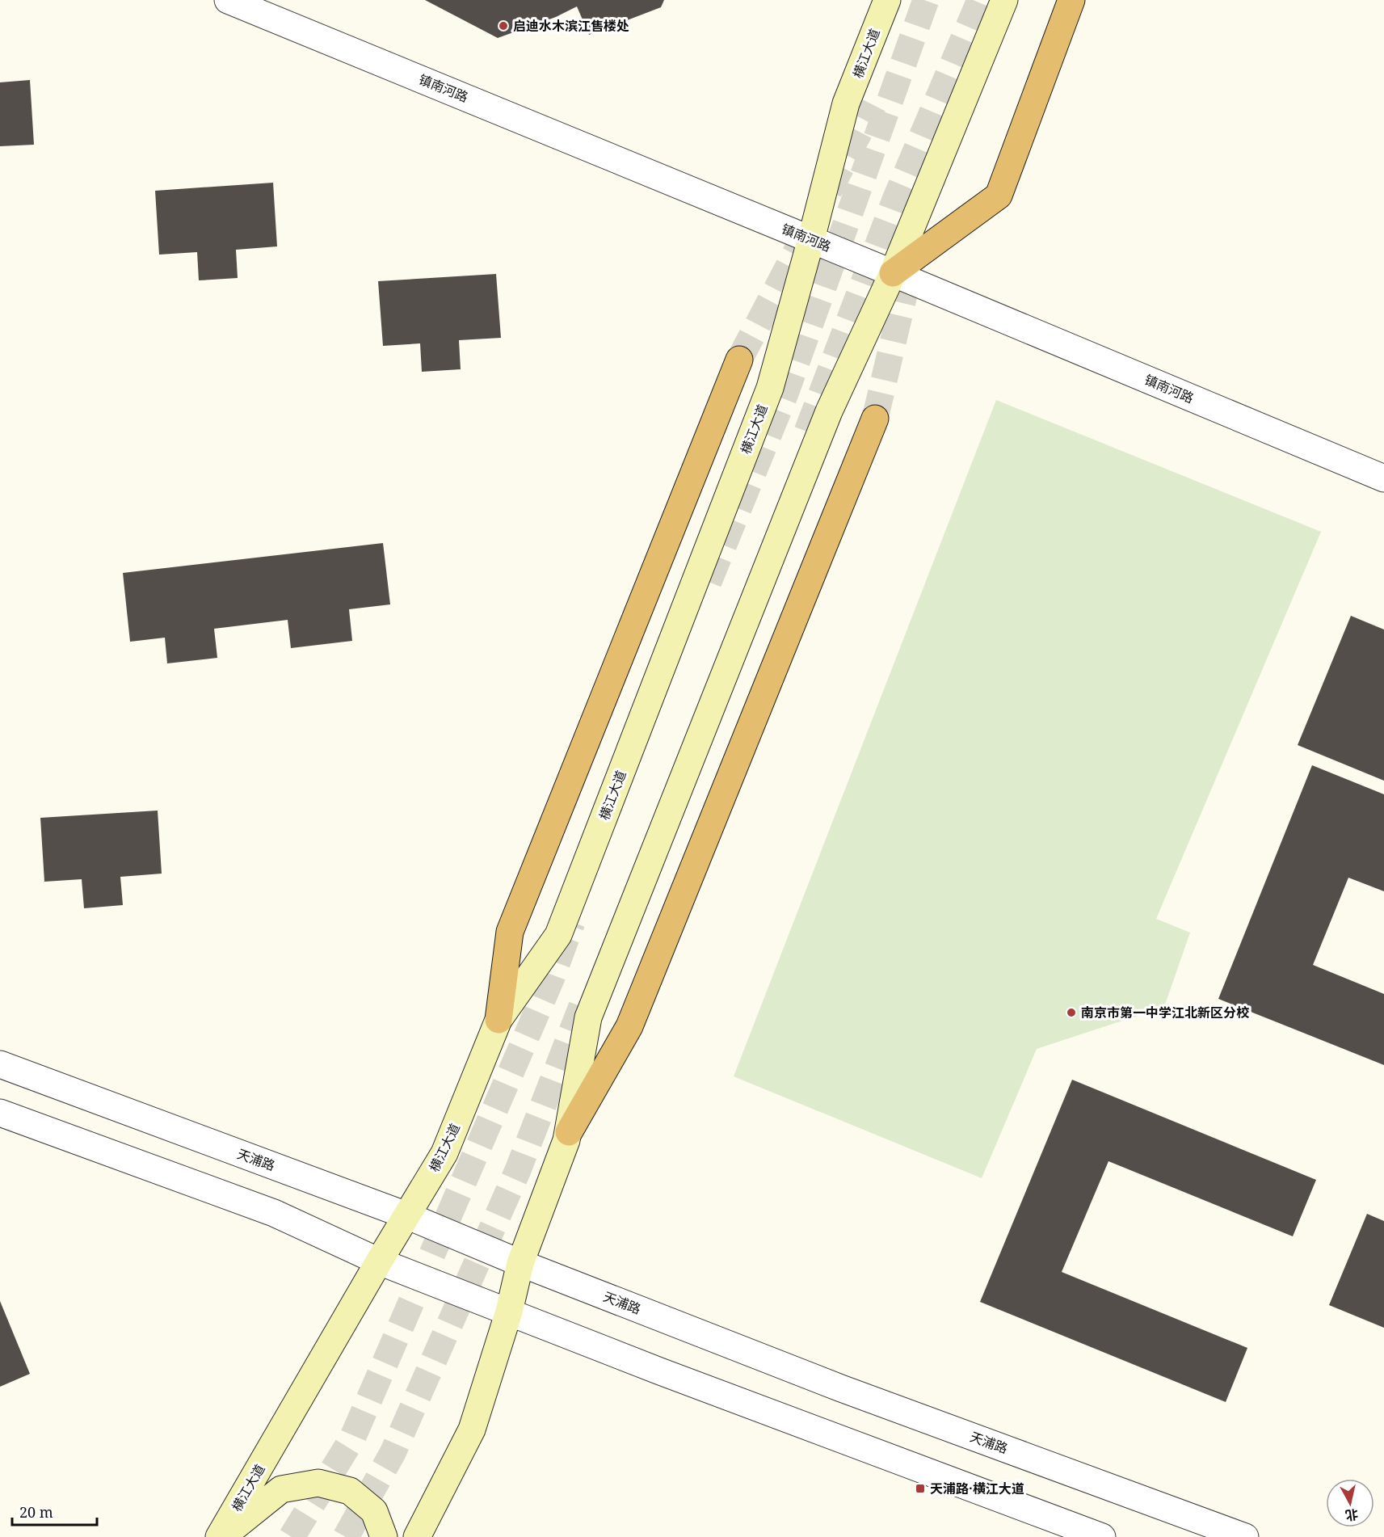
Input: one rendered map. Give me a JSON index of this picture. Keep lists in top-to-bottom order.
{
  "streets": {
    "main road": ["横江大道"],
    "street": ["镇南河路", "天浦路"]
  },
  "crossings": [
    ["横江大道", "镇南河路"],
    ["横江大道", "天浦路"]
  ],
  "places": {
    "other": ["启迪水木滨江售楼处", "南京市第一中学江北新区分校"],
    "transit": ["天浦路·横江大道"]
  },
  "scale_bar": "20 m",
  "north": "bottom"
}
